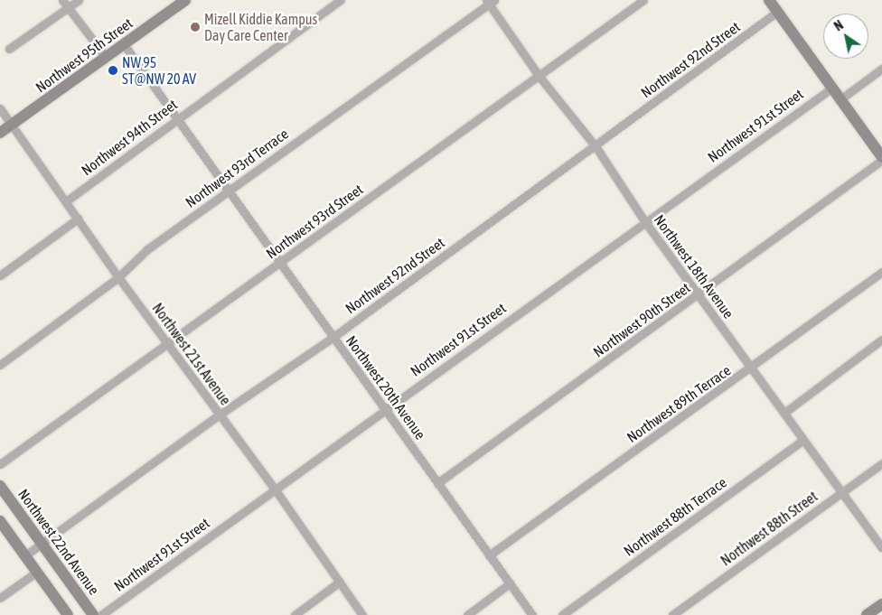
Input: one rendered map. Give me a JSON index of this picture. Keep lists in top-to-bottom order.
{
  "streets": {
    "main road": ["Northwest 95th Street", "Northwest 22nd Avenue"],
    "street": [
      "Northwest 92nd Street",
      "Northwest 91st Street",
      "Northwest 94th Street",
      "Northwest 93rd Terrace",
      "Northwest 93rd Street",
      "Northwest 18th Avenue",
      "Northwest 90th Street",
      "Northwest 21st Avenue",
      "Northwest 20th Avenue",
      "Northwest 89th Terrace",
      "Northwest 88th Terrace",
      "Northwest 88th Street"
    ]
  },
  "crossings": [
    ["Northwest 95th Street", "Northwest 21st Avenue"],
    ["Northwest 95th Street", "Northwest 20th Avenue"],
    ["Northwest 92nd Street", "Northwest 18th Avenue"],
    ["Northwest 92nd Street", "Northwest 21st Avenue"],
    ["Northwest 92nd Street", "Northwest 20th Avenue"],
    ["Northwest 92nd Street", "Northwest 22nd Avenue"],
    ["Northwest 91st Street", "Northwest 18th Avenue"],
    ["Northwest 91st Street", "Northwest 21st Avenue"],
    ["Northwest 91st Street", "Northwest 20th Avenue"],
    ["Northwest 94th Street", "Northwest 21st Avenue"],
    ["Northwest 94th Street", "Northwest 20th Avenue"],
    ["Northwest 93rd Terrace", "Northwest 18th Avenue"],
    ["Northwest 93rd Terrace", "Northwest 21st Avenue"],
    ["Northwest 93rd Terrace", "Northwest 20th Avenue"],
    ["Northwest 93rd Street", "Northwest 18th Avenue"],
    ["Northwest 93rd Street", "Northwest 21st Avenue"],
    ["Northwest 93rd Street", "Northwest 20th Avenue"],
    ["Northwest 18th Avenue", "Northwest 90th Street"],
    ["Northwest 18th Avenue", "Northwest 89th Terrace"],
    ["Northwest 18th Avenue", "Northwest 88th Terrace"],
    ["Northwest 18th Avenue", "Northwest 88th Street"],
    ["Northwest 90th Street", "Northwest 20th Avenue"],
    ["Northwest 20th Avenue", "Northwest 89th Terrace"]
  ],
  "places": ["Mizell Kiddie Kampus Day Care Center", "NW 95 ST@NW 20 AV"],
  "north": "top left"
}
